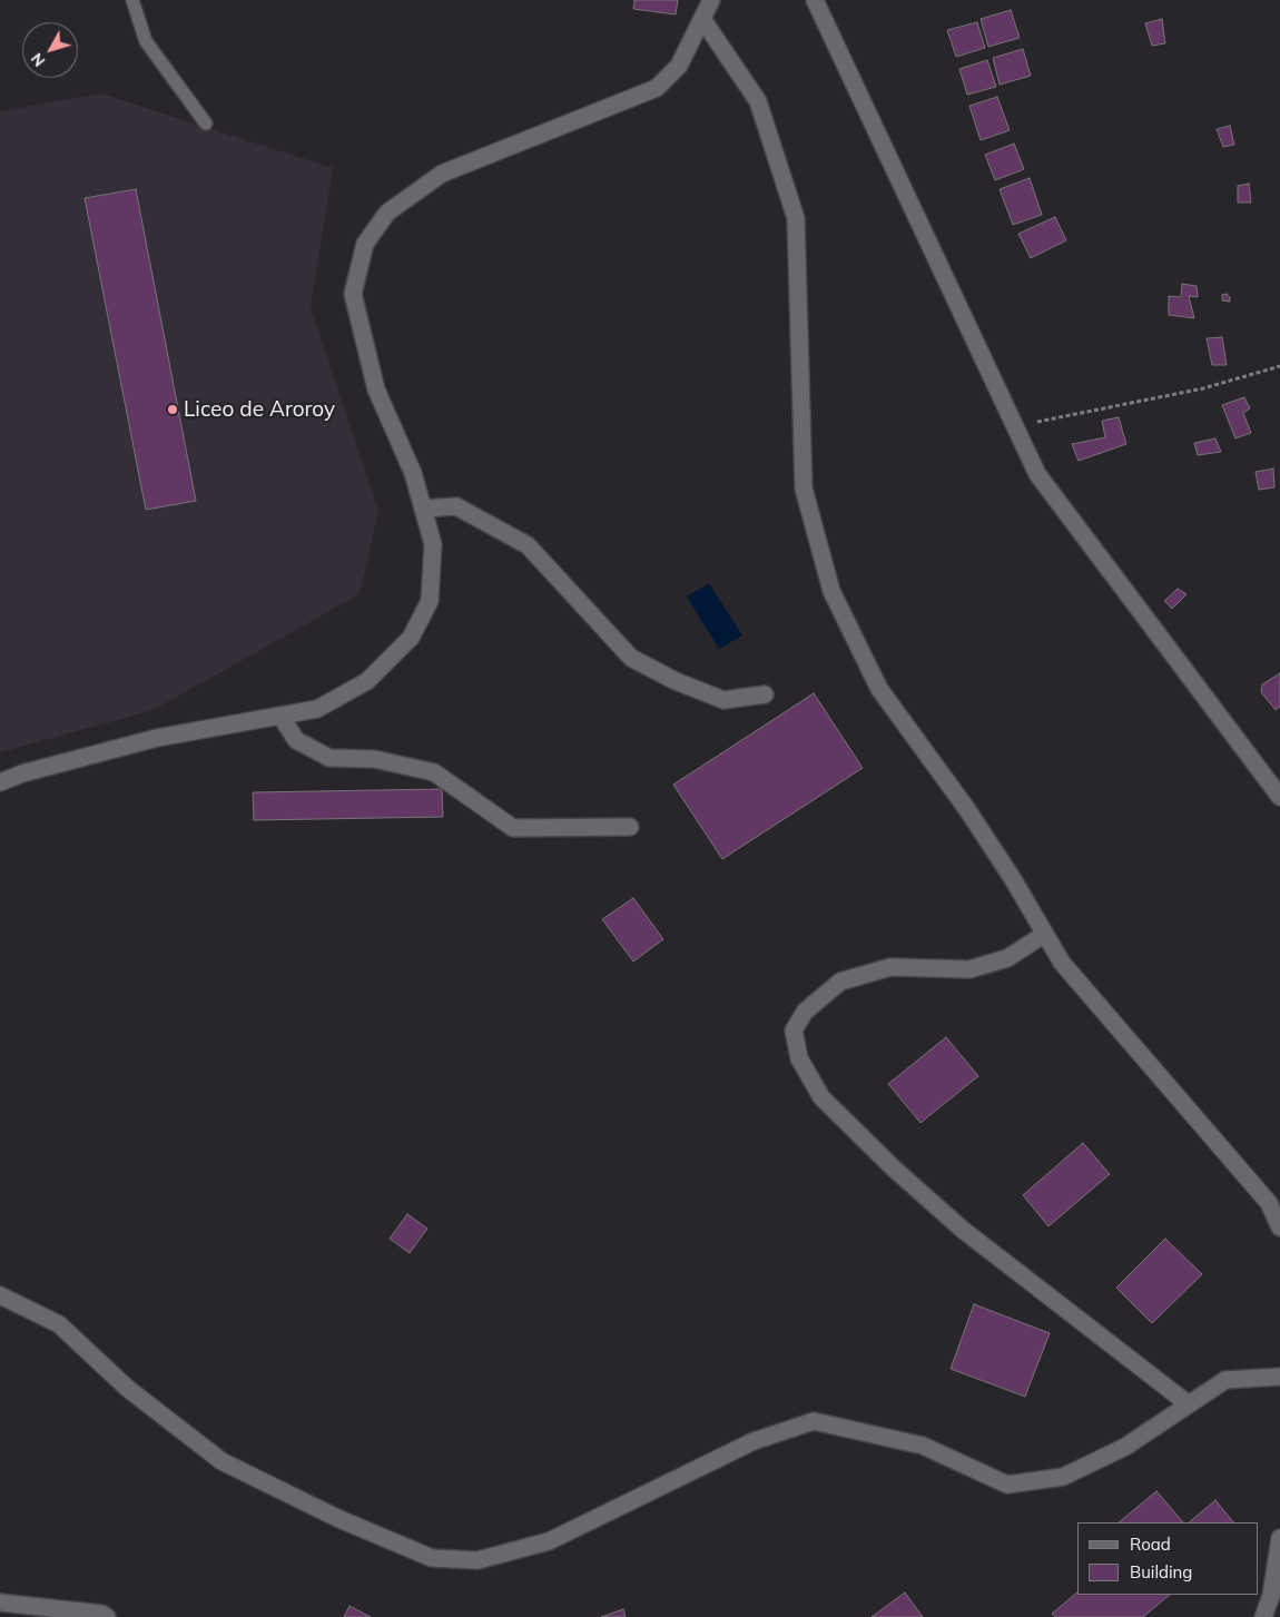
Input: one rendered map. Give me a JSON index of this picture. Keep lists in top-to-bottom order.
{
  "places": ["Liceo de Aroroy"],
  "legend": ["Road", "Building"],
  "north": "bottom left"
}
